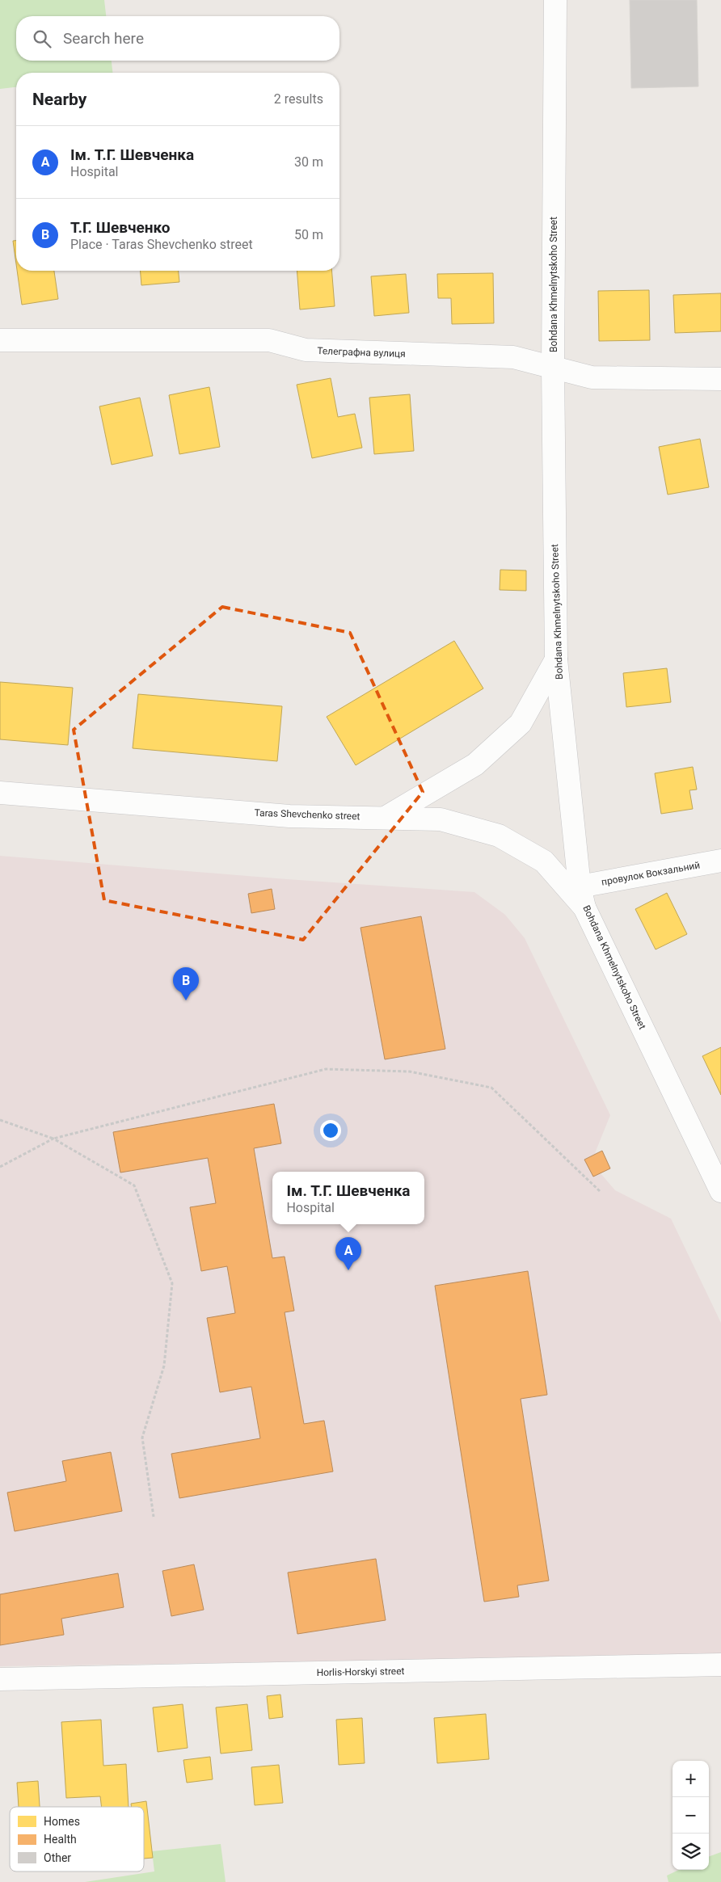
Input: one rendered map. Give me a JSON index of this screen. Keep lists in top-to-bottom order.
{
  "streets": {
    "street": [
      "Bohdana Khmelnytskoho Street",
      "Телеграфна вулиця",
      "Taras Shevchenko street",
      "провулок Вокзальний",
      "Horlis-Horskyi street"
    ]
  },
  "crossings": [
    ["Bohdana Khmelnytskoho Street", "Телеграфна вулиця"],
    ["Bohdana Khmelnytskoho Street", "Taras Shevchenko street"],
    ["Bohdana Khmelnytskoho Street", "провулок Вокзальний"],
    ["Taras Shevchenko street", "провулок Вокзальний"]
  ],
  "legend": ["Homes", "Health", "Other"],
  "page": {
    "search": "Search here",
    "heading": ["Nearby", "2 results"],
    "list": [
      {
        "mark": "A",
        "name": "Ім. Т.Г. Шевченка",
        "note": "Hospital",
        "value": "30 m"
      },
      {
        "mark": "B",
        "name": "Т.Г. Шевченко",
        "note": "Place · Taras Shevchenko street",
        "value": "50 m"
      }
    ],
    "pins": ["B", "A"],
    "popup": ["Ім. Т.Г. Шевченка", "Hospital"],
    "map_buttons": ["+", "−"]
  }
}
